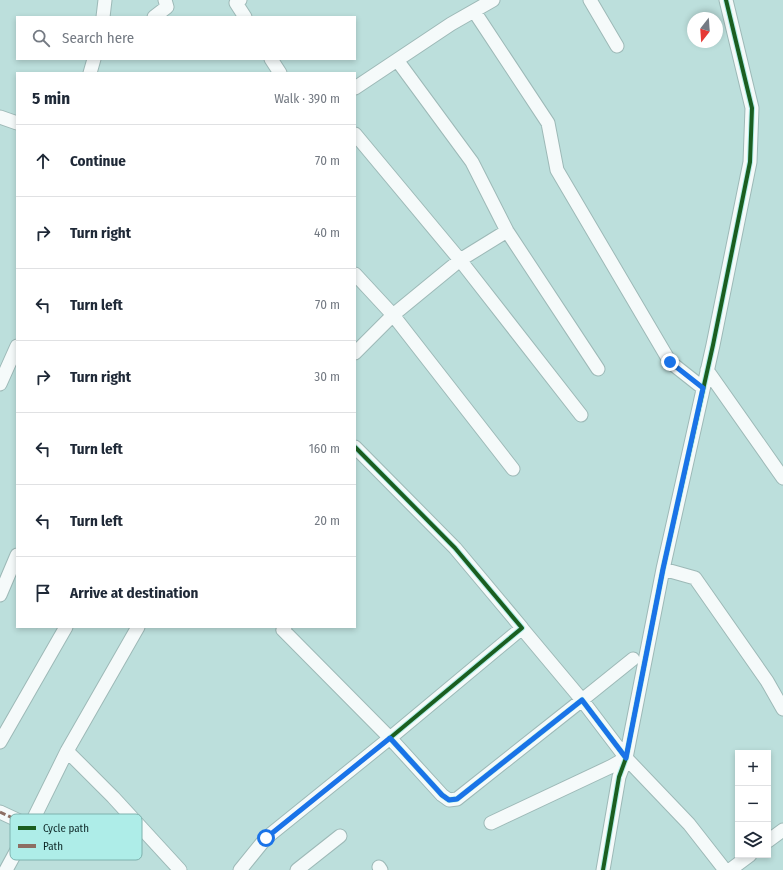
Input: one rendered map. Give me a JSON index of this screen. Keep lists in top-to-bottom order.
{
  "legend": ["Cycle path", "Path"],
  "north": "bottom",
  "page": {
    "search": "Search here",
    "heading": ["5 min", "Walk · 390 m"],
    "list": [
      ["Continue", "70 m"],
      ["Turn right", "40 m"],
      ["Turn left", "70 m"],
      ["Turn right", "30 m"],
      ["Turn left", "160 m"],
      ["Turn left", "20 m"],
      "Arrive at destination"
    ],
    "map_buttons": ["+", "−"]
  }
}
